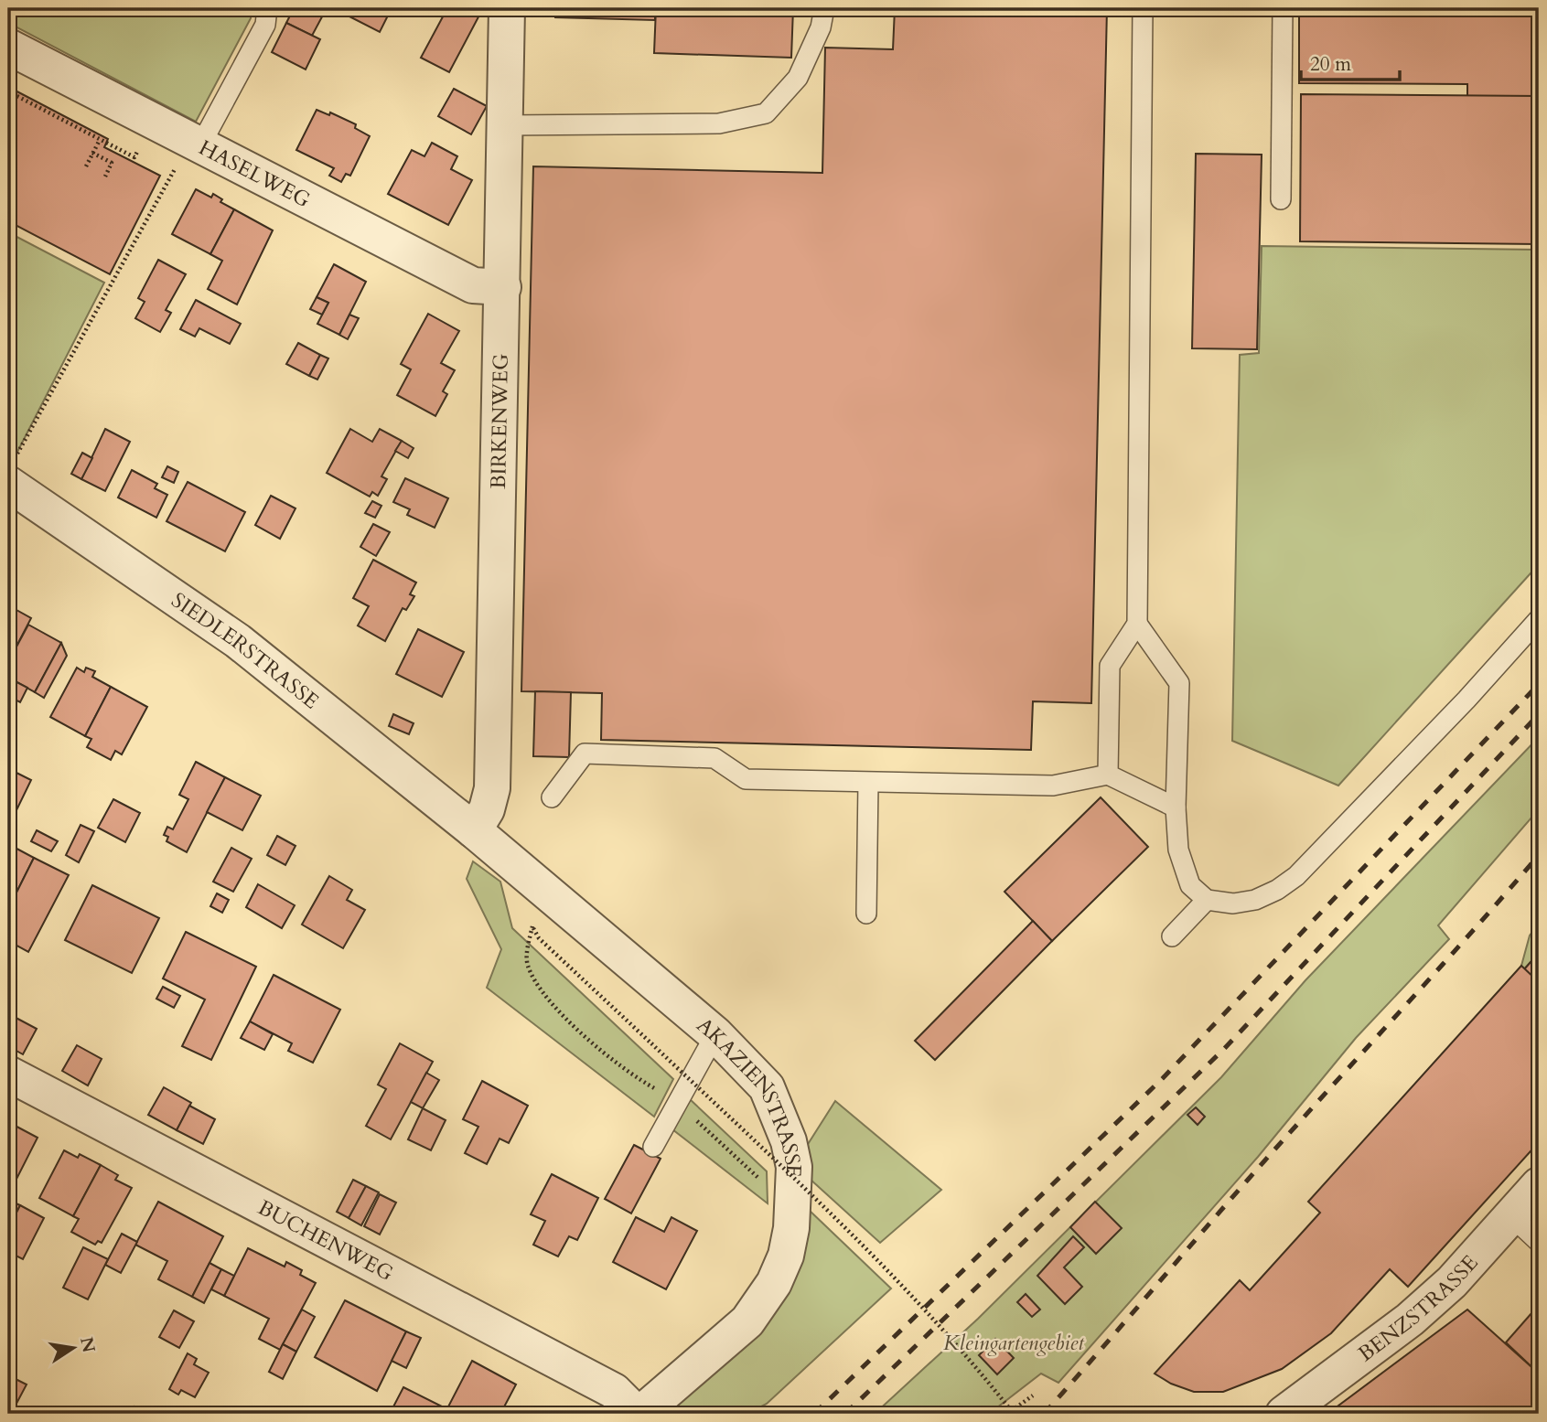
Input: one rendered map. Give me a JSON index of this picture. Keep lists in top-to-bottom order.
{
  "streets": {
    "street": [
      "HASELWEG",
      "BIRKENWEG",
      "SIEDLERSTRASSE",
      "AKAZIENSTRASSE",
      "BUCHENWEG",
      "BENZSTRASSE"
    ]
  },
  "crossings": [
    ["HASELWEG", "BIRKENWEG"],
    ["BIRKENWEG", "SIEDLERSTRASSE"],
    ["BIRKENWEG", "AKAZIENSTRASSE"],
    ["SIEDLERSTRASSE", "AKAZIENSTRASSE"],
    ["AKAZIENSTRASSE", "BUCHENWEG"]
  ],
  "parks": ["Kleingartengebiet"],
  "scale_bar": "20 m",
  "north": "right"
}
